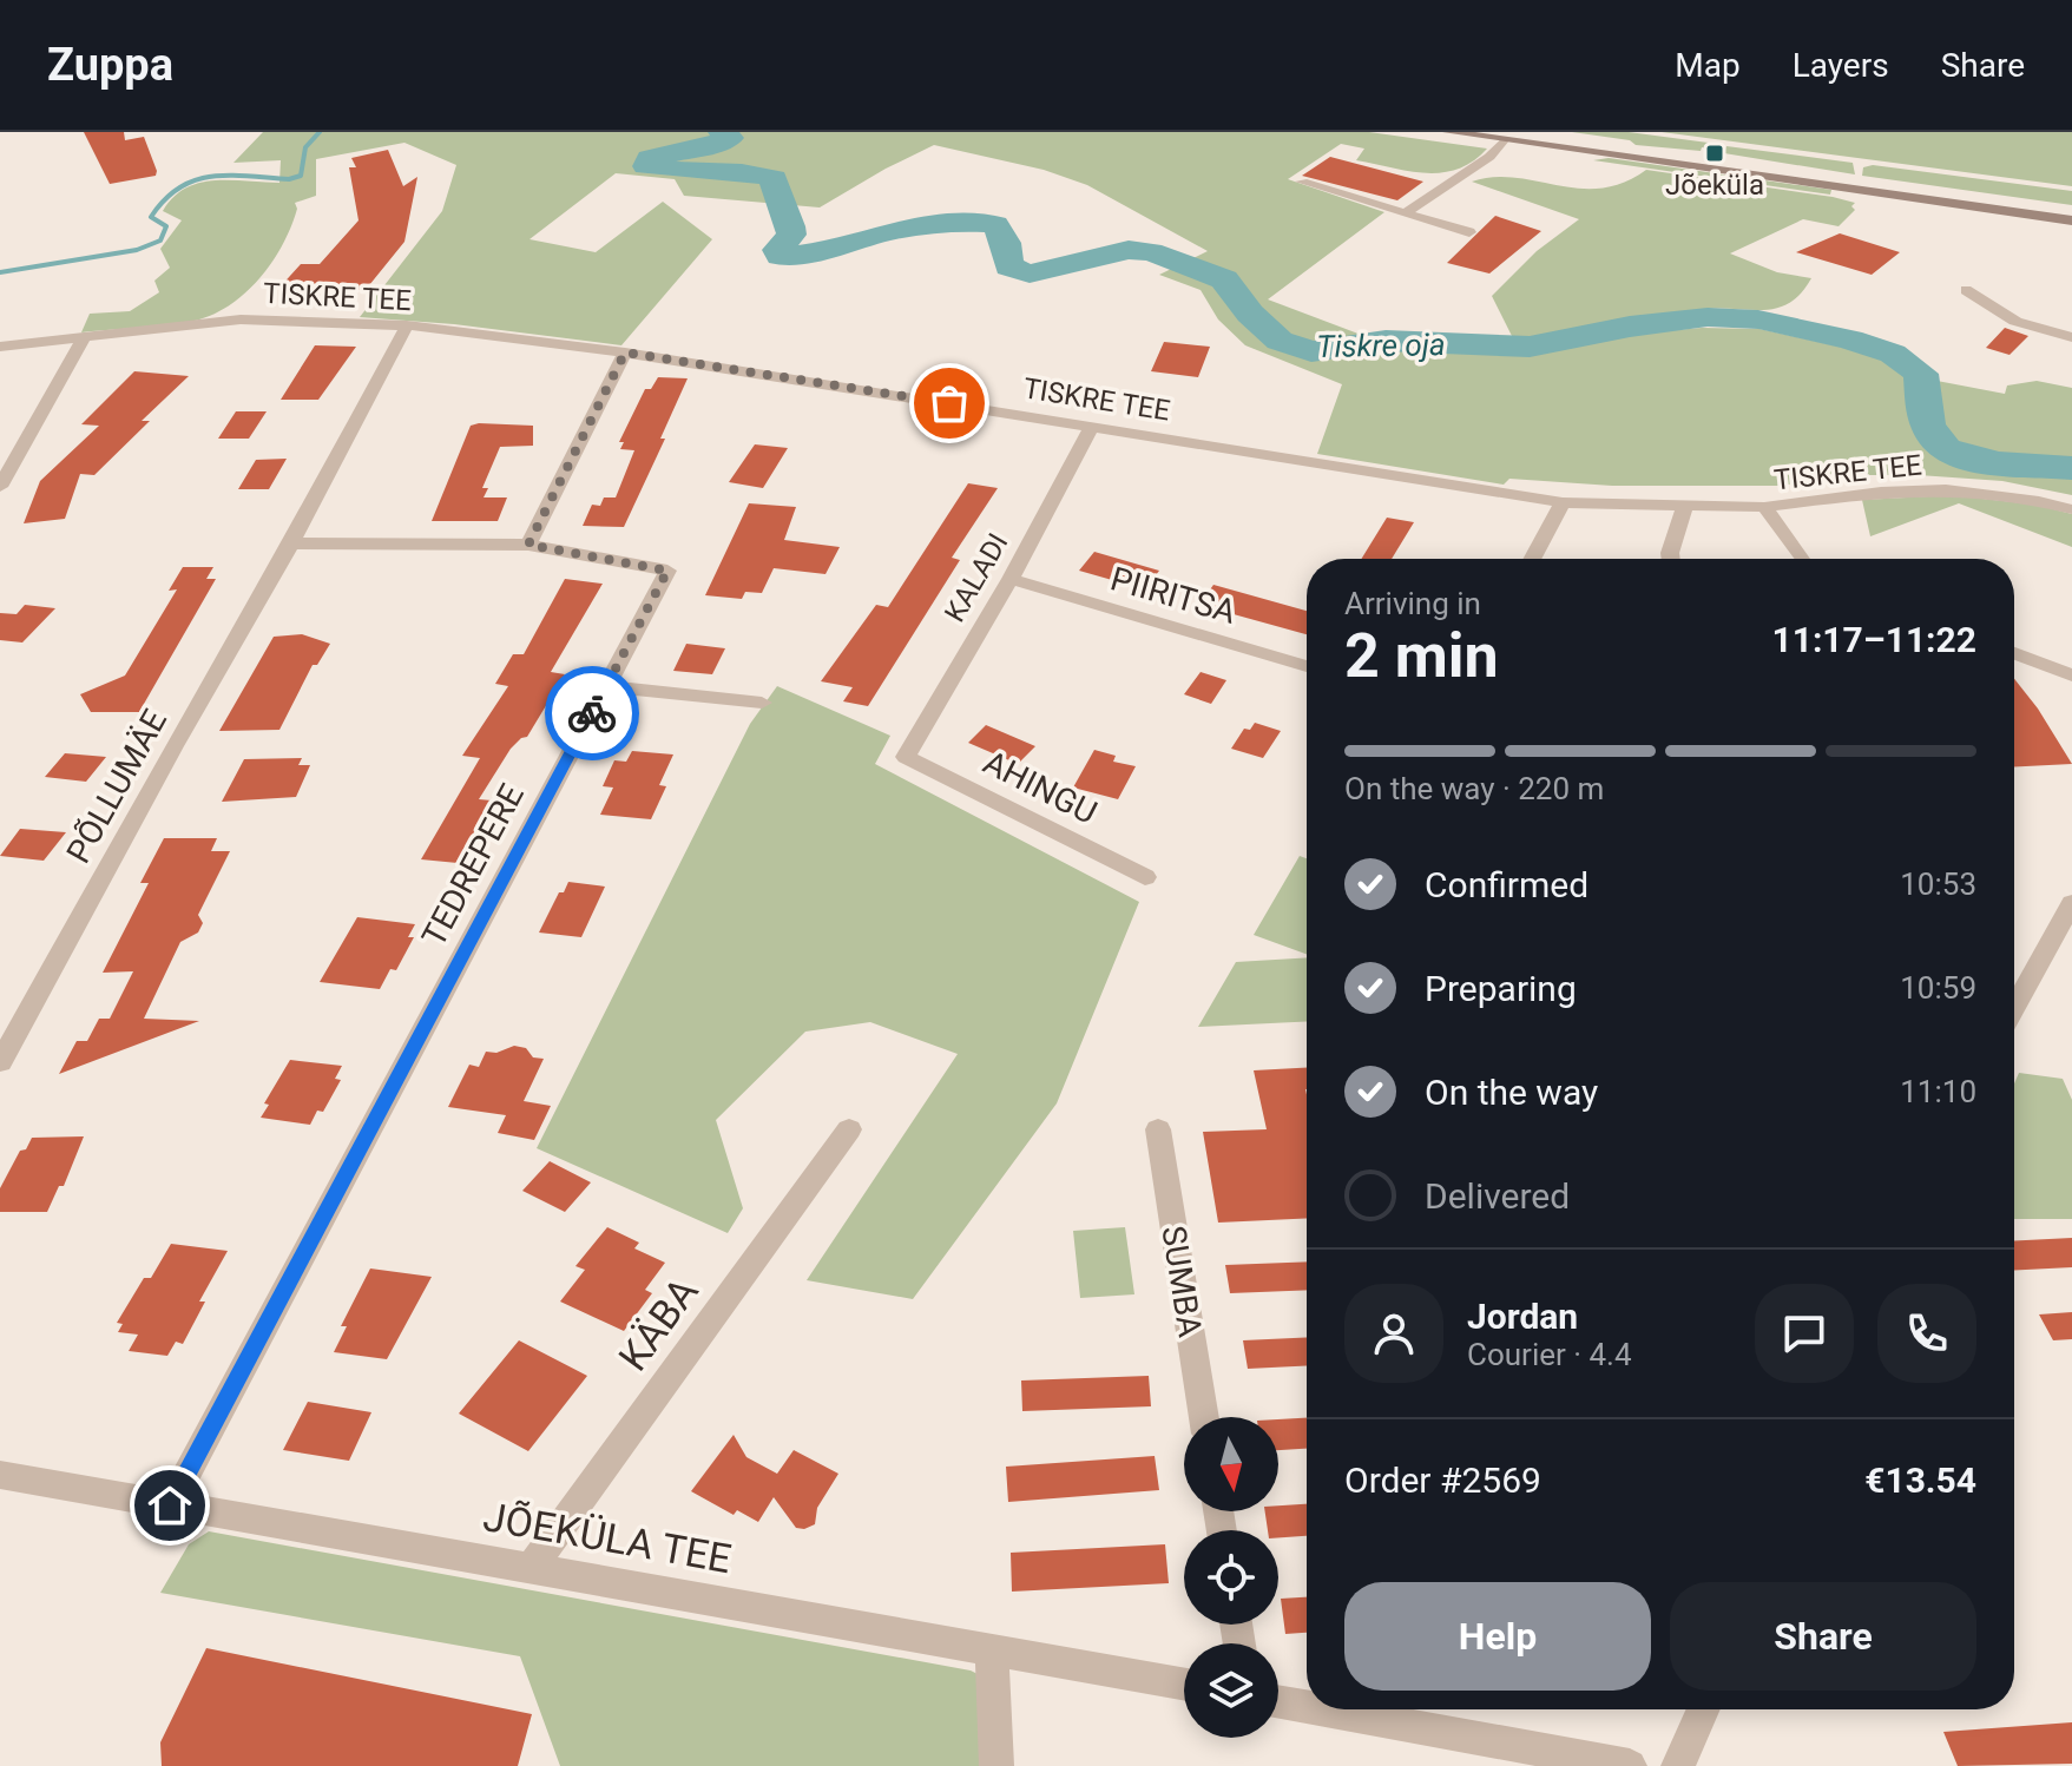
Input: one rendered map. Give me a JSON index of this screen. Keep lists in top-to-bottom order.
{
  "streets": {
    "street": [
      "TISKRE TEE",
      "KALADI",
      "PIIRITSA",
      "PÕLLUMÄE",
      "AHINGU",
      "TEDREPERE",
      "SUMBA",
      "KÄBA",
      "JÕEKÜLA TEE"
    ]
  },
  "crossings": [
    ["TISKRE TEE", "KALADI"],
    ["TISKRE TEE", "PÕLLUMÄE"],
    ["KALADI", "PIIRITSA"],
    ["KALADI", "AHINGU"],
    ["TEDREPERE", "JÕEKÜLA TEE"],
    ["KÄBA", "JÕEKÜLA TEE"]
  ],
  "water": ["Tiskre oja"],
  "places": {
    "transit": ["Jõeküla"]
  },
  "north": "bottom",
  "page": {
    "header": "Zuppa",
    "nav": ["Map", "Layers", "Share"],
    "heading": ["2 min", "Arriving in", "11:17–11:22"],
    "panel": [
      "Jordan",
      "Courier · 4.4",
      "Order #2569",
      "€13.54"
    ],
    "bar": "On the way · 220 m",
    "list": [
      ["Confirmed", "10:53"],
      ["Preparing", "10:59"],
      ["On the way", "11:10"],
      "Delivered"
    ],
    "buttons": ["Help", "Share"]
  }
}
